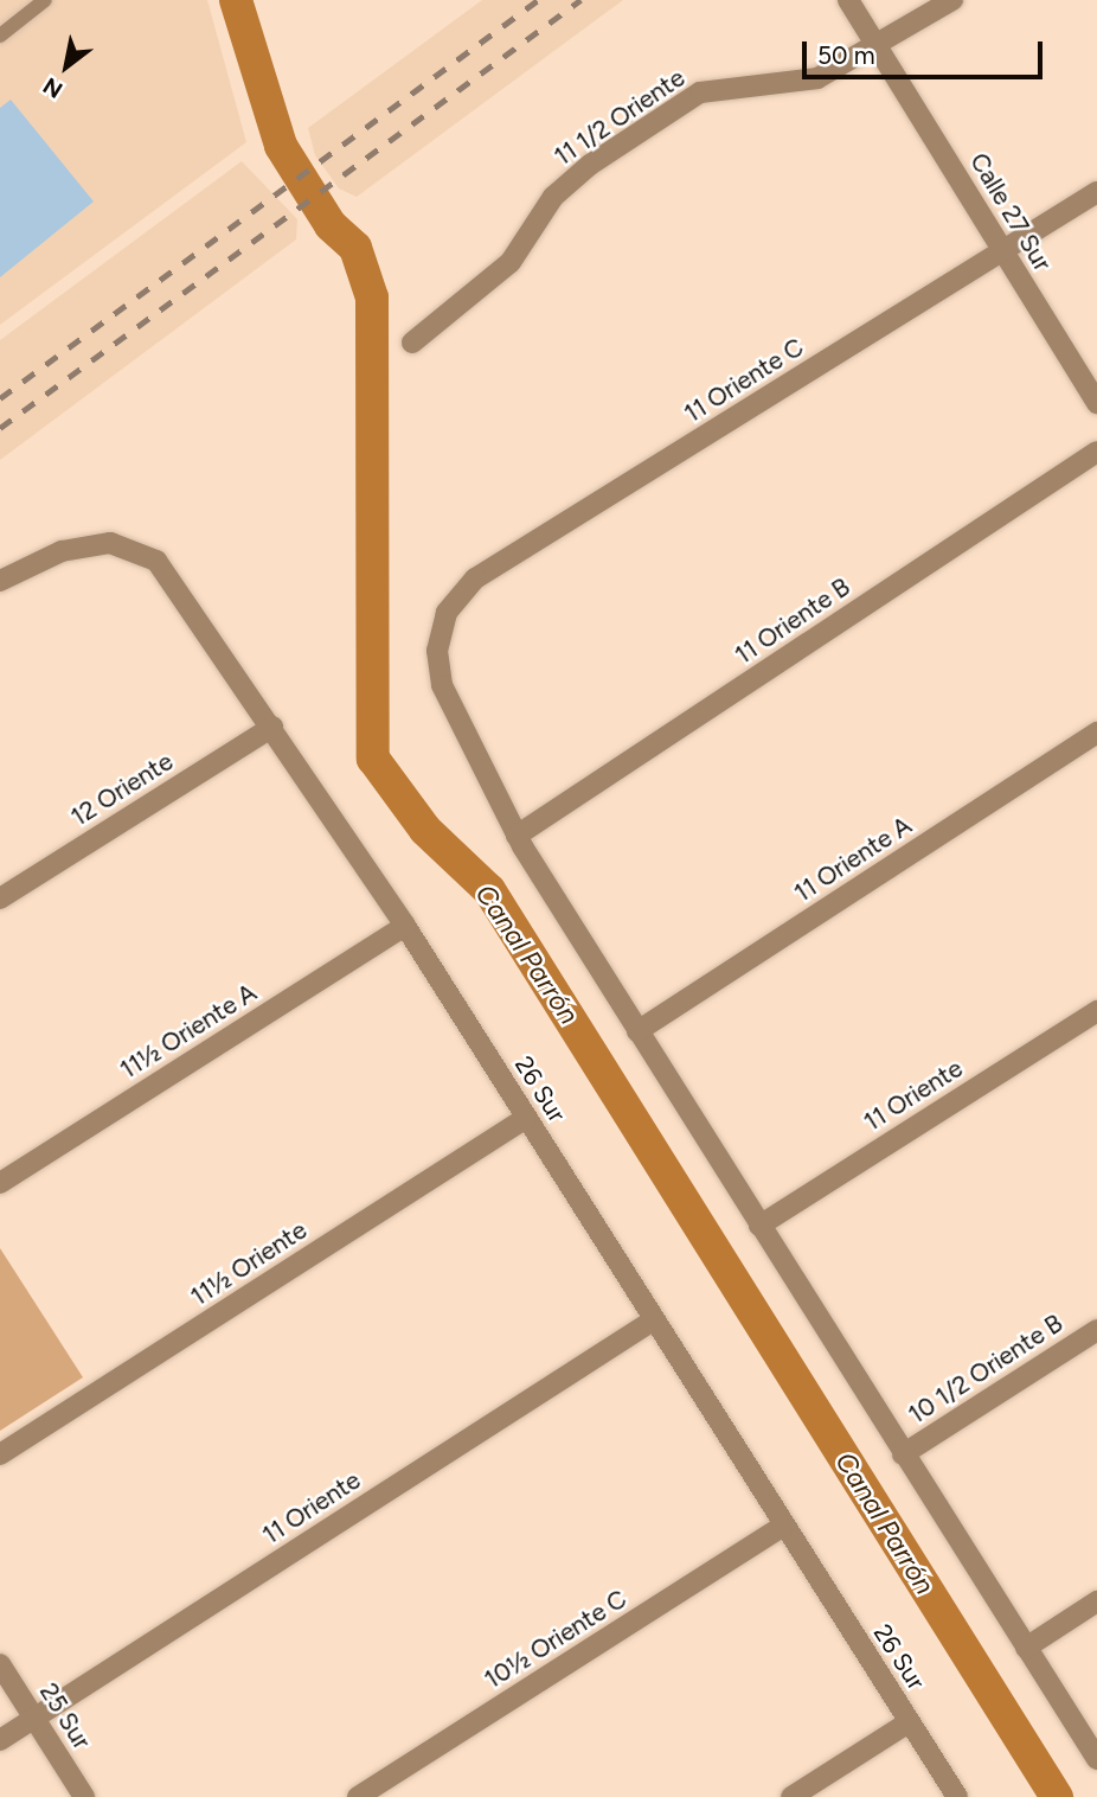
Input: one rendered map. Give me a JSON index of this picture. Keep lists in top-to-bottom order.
{
  "streets": {
    "street": [
      "11 1/2 Oriente",
      "Calle 27 Sur",
      "11 Oriente C",
      "11 Oriente B",
      "12 Oriente",
      "11 Oriente A",
      "11½ Oriente A",
      "26 Sur",
      "11 Oriente",
      "11½ Oriente",
      "10 1/2 Oriente B",
      "10½ Oriente C",
      "25 Sur"
    ]
  },
  "crossings": [
    ["11 1/2 Oriente", "Calle 27 Sur"],
    ["Calle 27 Sur", "11 Oriente C"],
    ["11 Oriente C", "11 Oriente B"],
    ["12 Oriente", "26 Sur"],
    ["11½ Oriente A", "26 Sur"],
    ["26 Sur", "11 Oriente"],
    ["26 Sur", "11½ Oriente"],
    ["26 Sur", "10½ Oriente C"],
    ["11 Oriente", "25 Sur"]
  ],
  "water": ["Canal Parrón"],
  "scale_bar": "50 m",
  "north": "bottom left"
}
